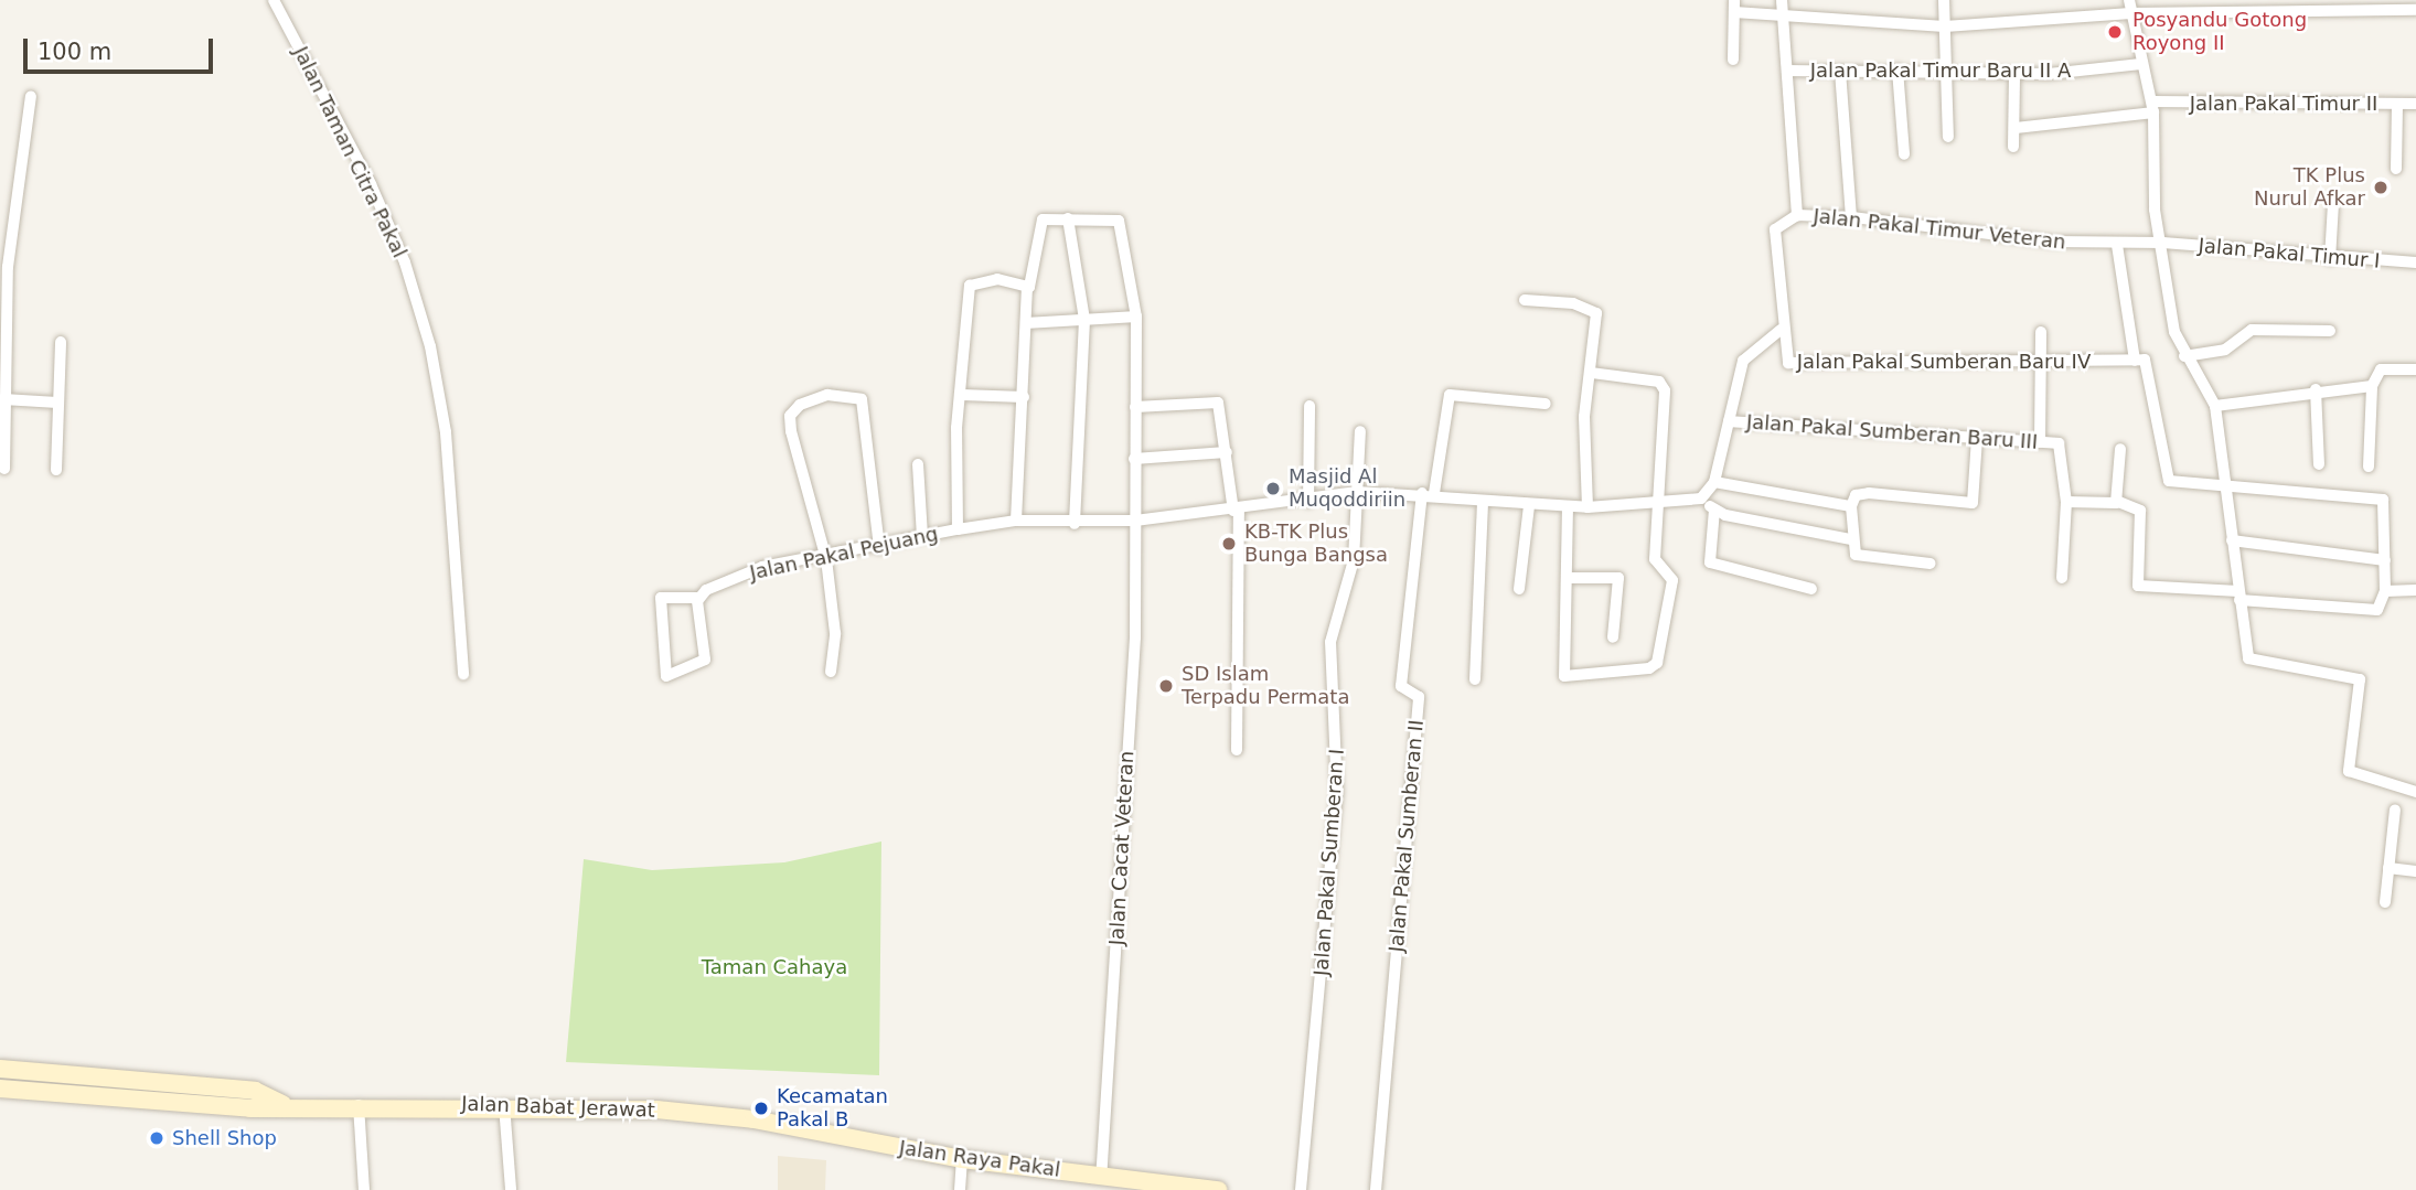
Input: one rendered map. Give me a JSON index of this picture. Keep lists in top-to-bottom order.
{
  "streets": {
    "main road": ["Jalan Babat Jerawat", "Jalan Raya Pakal"],
    "street": [
      "Jalan Pakal Timur Baru II A",
      "Jalan Pakal Timur II",
      "Jalan Taman Citra Pakal",
      "Jalan Pakal Timur Veteran",
      "Jalan Pakal Timur I",
      "Jalan Pakal Sumberan Baru IV",
      "Jalan Pakal Sumberan Baru III",
      "Jalan Pakal Pejuang",
      "Jalan Pakal Sumberan II",
      "Jalan Cacat Veteran",
      "Jalan Pakal Sumberan I"
    ]
  },
  "crossings": [
    ["Jalan Pakal Timur Veteran", "Jalan Pakal Timur I"],
    ["Jalan Pakal Timur Veteran", "Jalan Pakal Sumberan Baru IV"],
    ["Jalan Pakal Pejuang", "Jalan Pakal Sumberan II"],
    ["Jalan Pakal Pejuang", "Jalan Cacat Veteran"],
    ["Jalan Pakal Pejuang", "Jalan Pakal Sumberan I"],
    ["Jalan Cacat Veteran", "Jalan Raya Pakal"],
    ["Jalan Babat Jerawat", "Jalan Raya Pakal"]
  ],
  "parks": ["Taman Cahaya"],
  "places": [
    "Posyandu Gotong Royong II",
    "TK Plus Nurul Afkar",
    "Masjid Al Muqoddiriin",
    "KB-TK Plus Bunga Bangsa",
    "SD Islam Terpadu Permata",
    "Kecamatan Pakal B",
    "Shell Shop"
  ],
  "scale_bar": "100 m"
}
